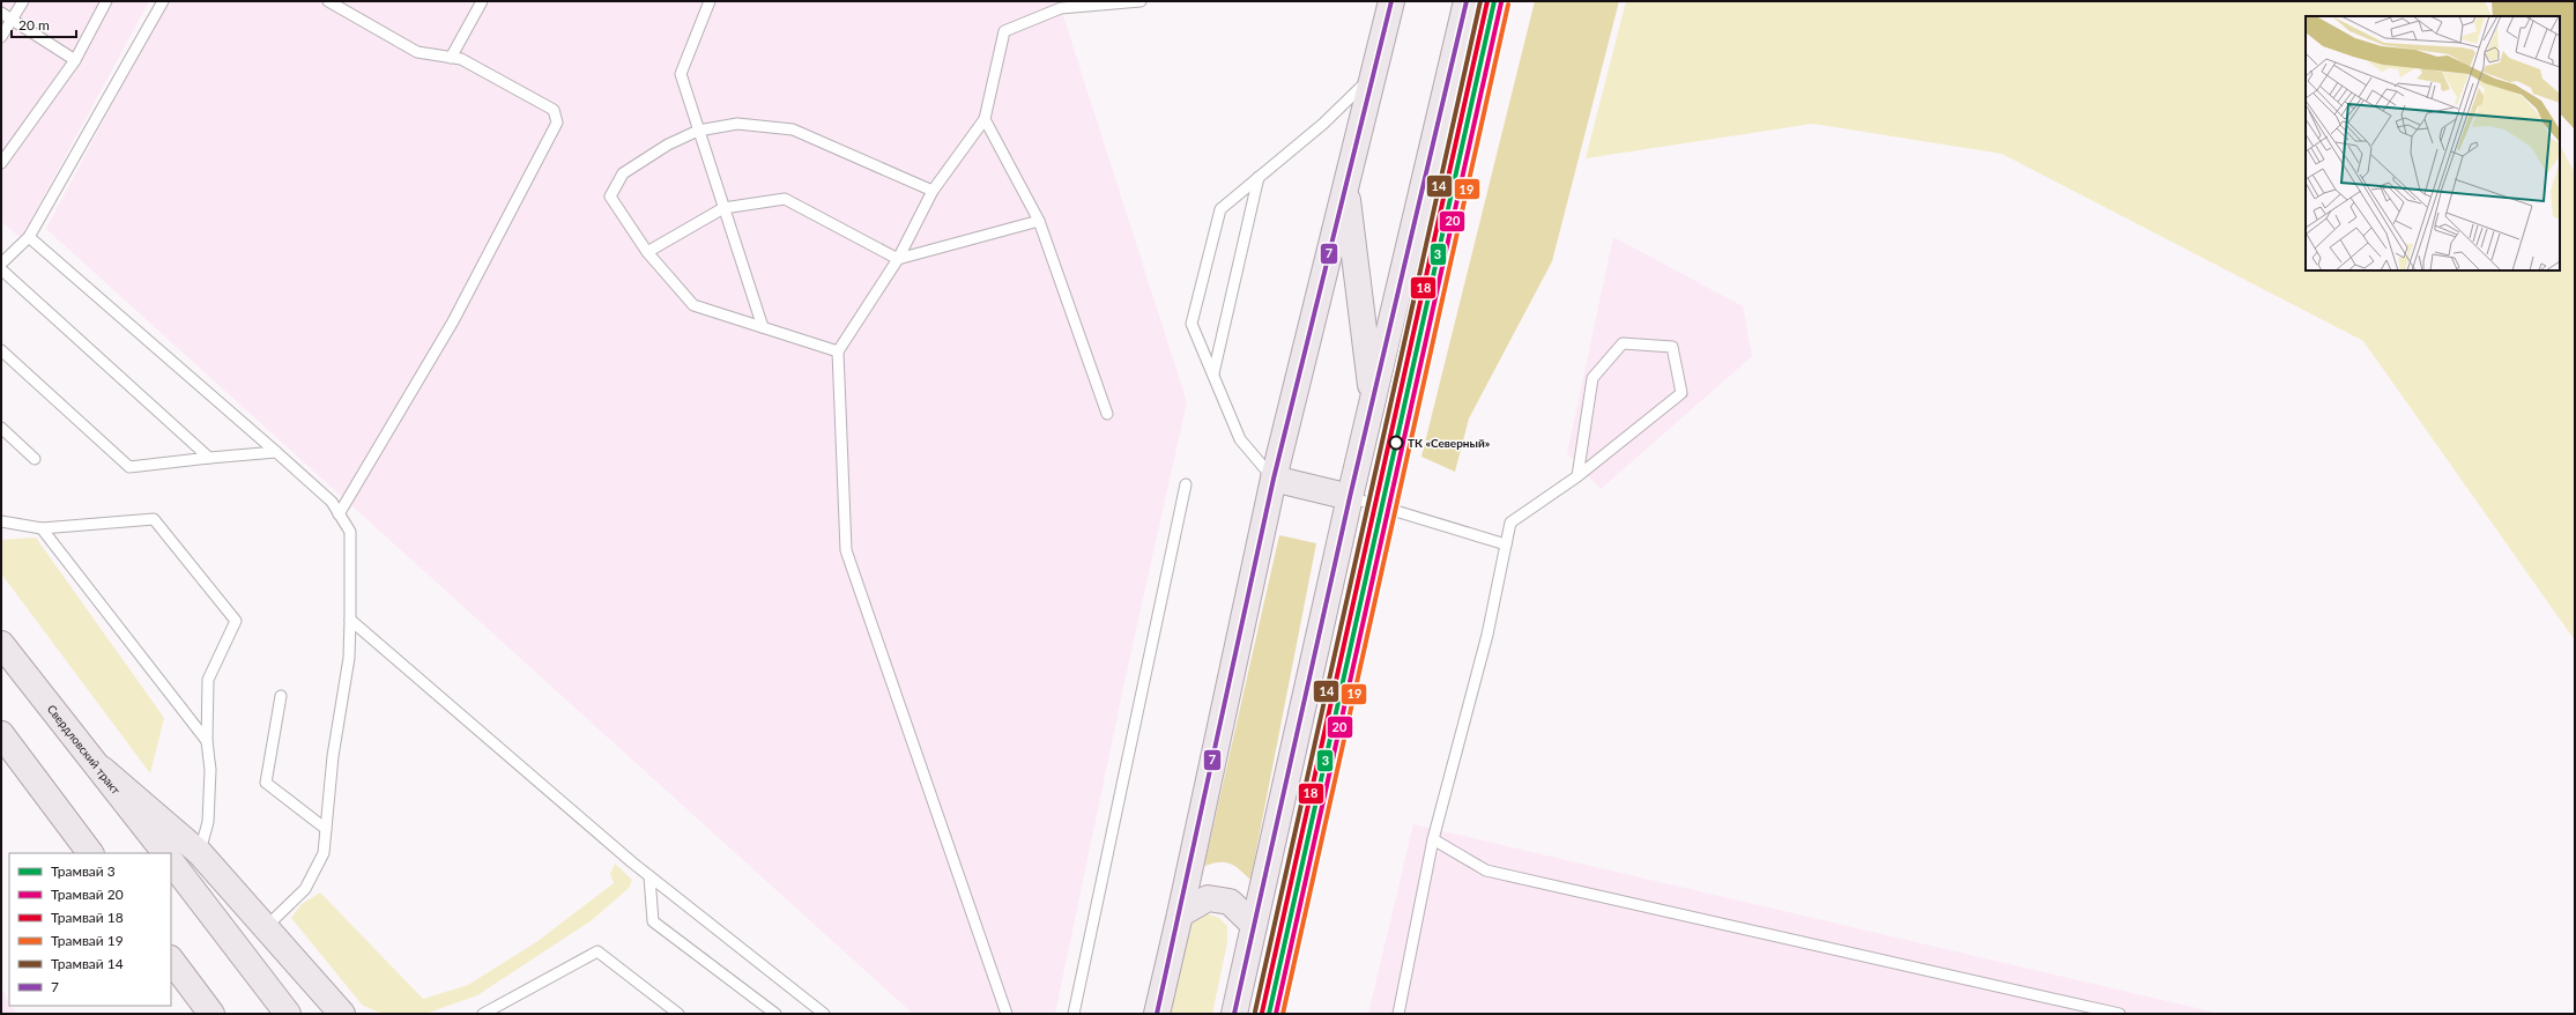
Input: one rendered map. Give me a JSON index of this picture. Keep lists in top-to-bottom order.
{
  "streets": {
    "main road": ["Свердловский тракт"]
  },
  "places": ["ТК «Северный»"],
  "lines": [
    "tram line 3",
    "tram line 18",
    "tram line 14",
    "transit line 7",
    "tram line 20",
    "tram line 19"
  ],
  "legend": [
    "Трамвай 3",
    "Трамвай 20",
    "Трамвай 18",
    "Трамвай 19",
    "Трамвай 14",
    "7"
  ],
  "scale_bar": "20 m"
}
